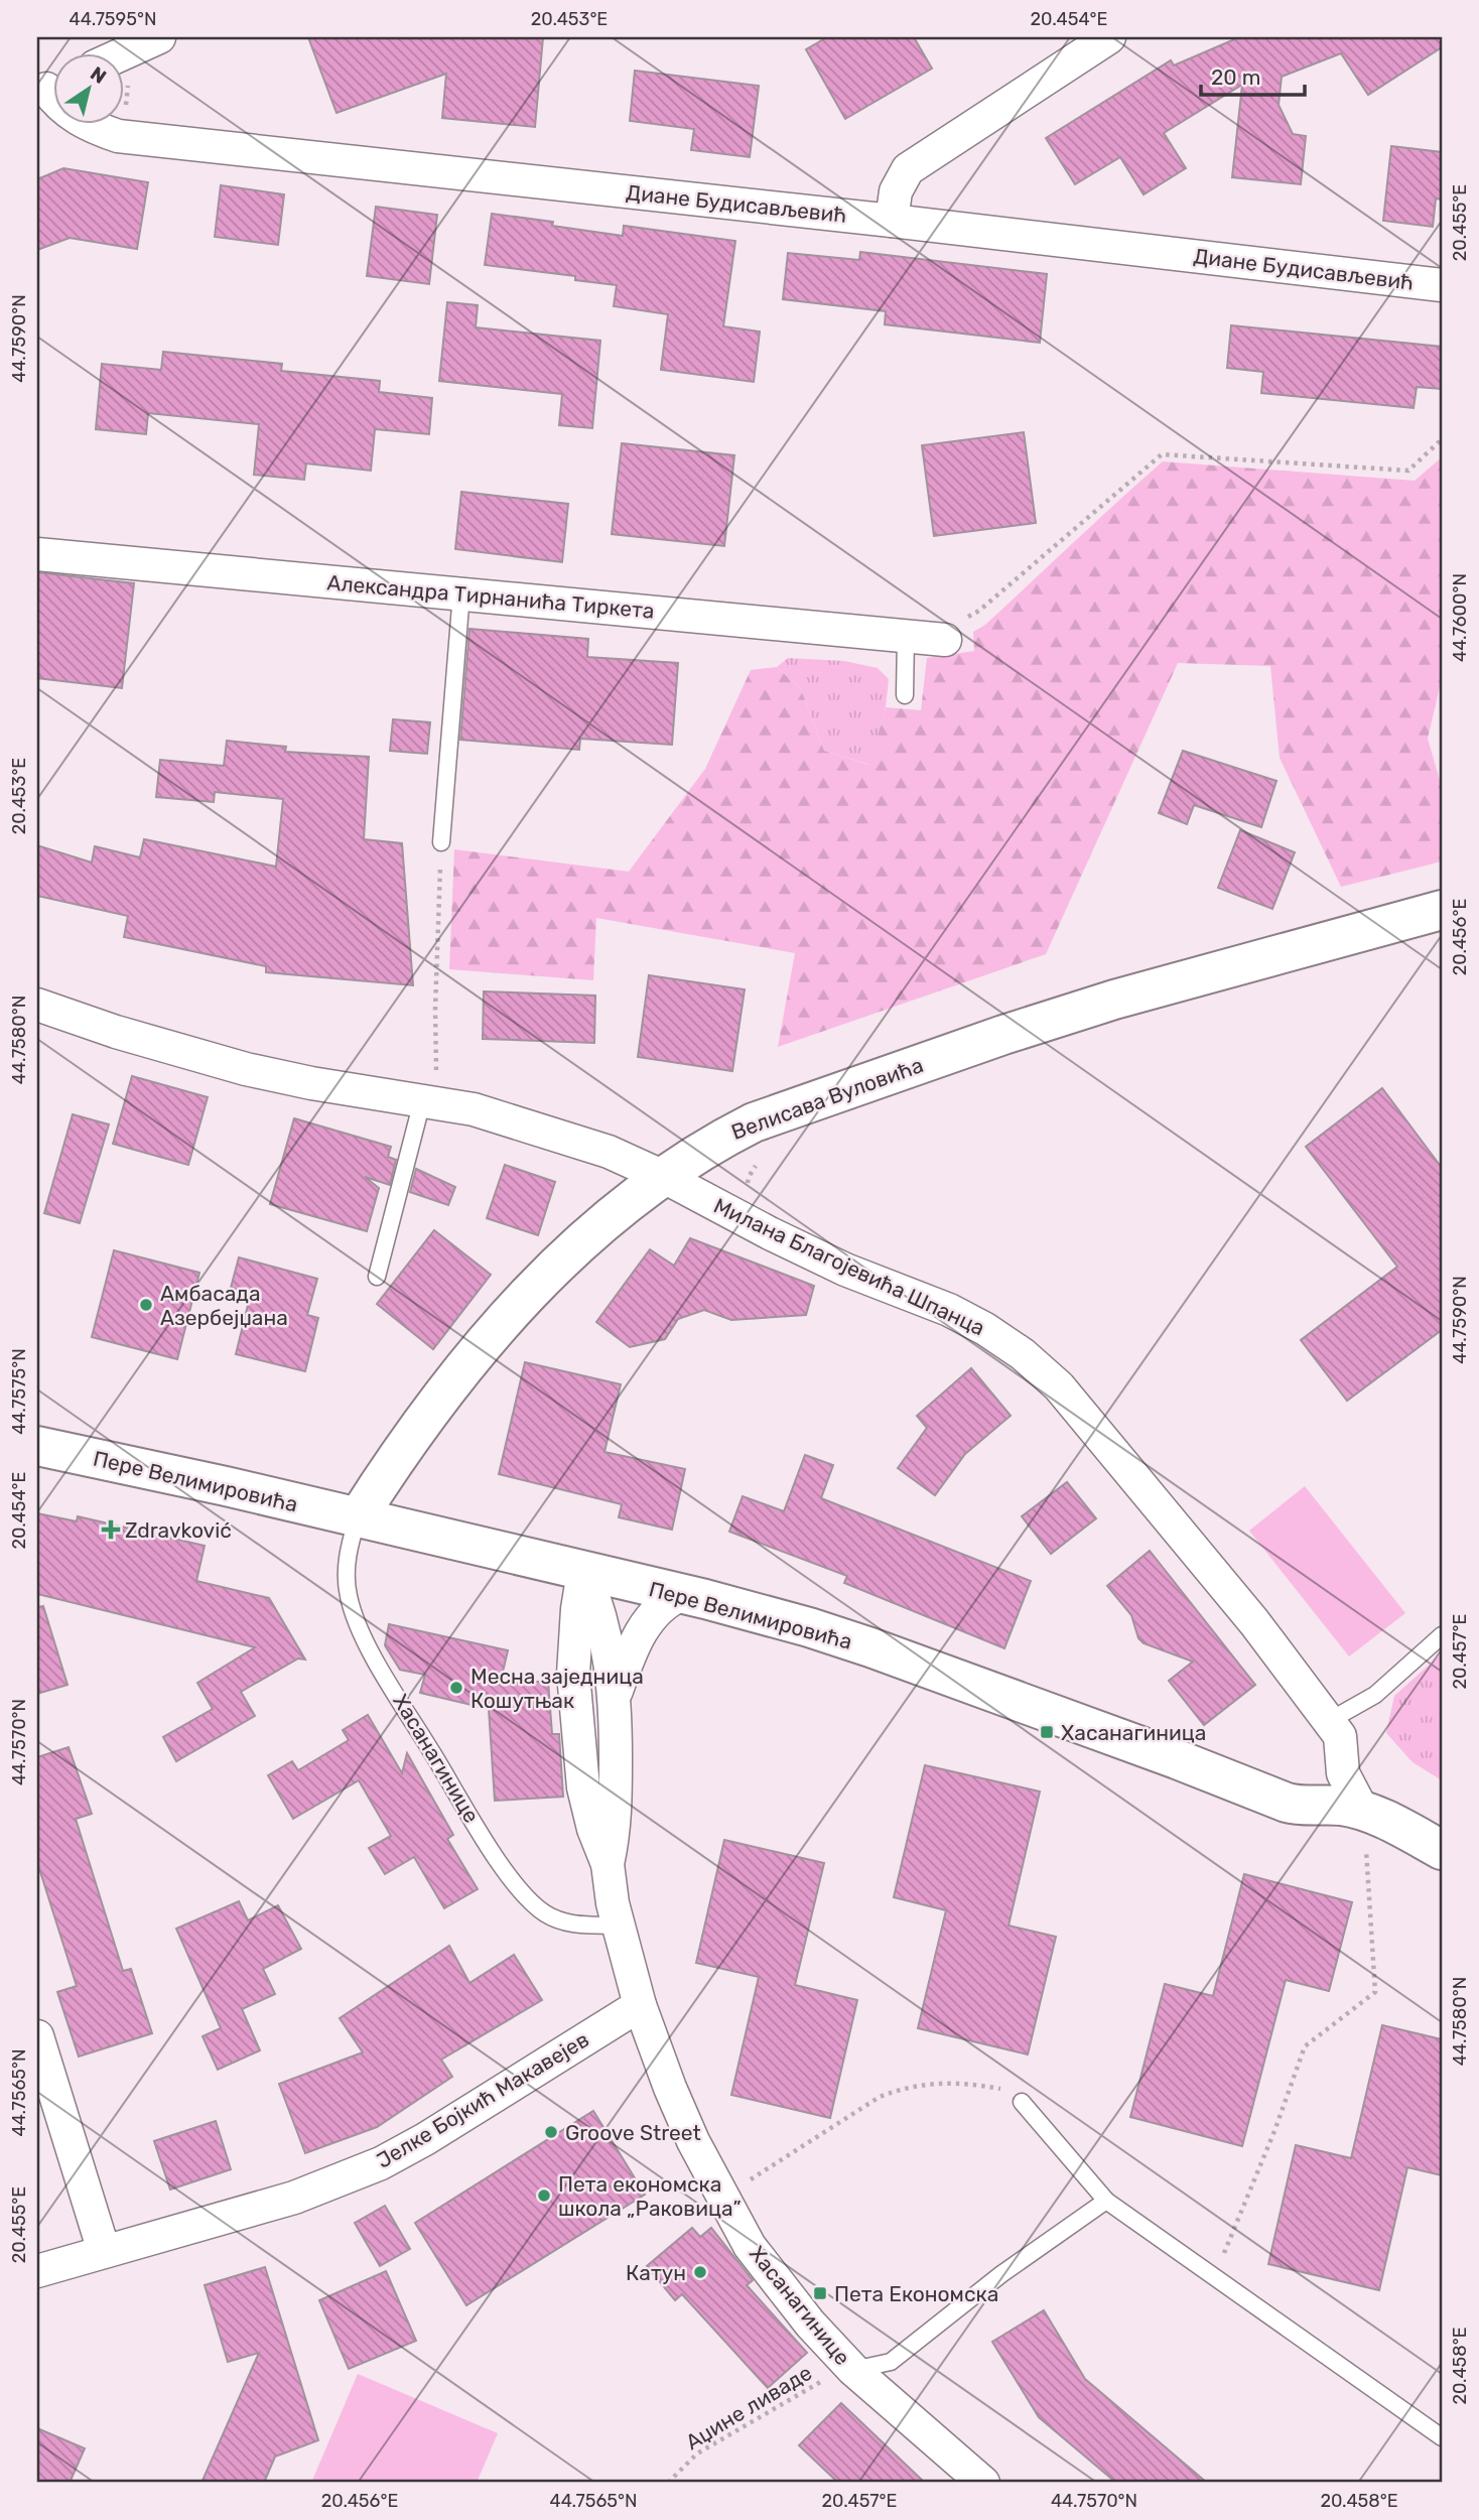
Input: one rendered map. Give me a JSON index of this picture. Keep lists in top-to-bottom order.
{
  "streets": {
    "main road": ["Велисава Вуловића", "Пере Велимировића"],
    "street": [
      "Диане Будисављевић",
      "Александра Тирнанића Тиркета",
      "Милана Благојевића Шпанца",
      "Хасанагинице",
      "Јелке Бојкић Макавејев"
    ],
    "path": ["Аџине ливаде"]
  },
  "crossings": [
    ["Велисава Вуловића", "Милана Благојевића Шпанца"],
    ["Велисава Вуловића", "Пере Велимировића"],
    ["Велисава Вуловића", "Хасанагинице"],
    ["Милана Благојевића Шпанца", "Пере Велимировића"],
    ["Пере Велимировића", "Хасанагинице"],
    ["Хасанагинице", "Јелке Бојкић Макавејев"],
    ["Хасанагинице", "Аџине ливаде"]
  ],
  "places": {
    "other": [
      "Амбасада Азербејџана",
      "Месна заједница Кошутњак",
      "Groove Street",
      "Пета економска школа „Раковица”",
      "Катун"
    ],
    "health": ["Zdravković"],
    "transit": ["Хасанагиница", "Пета Економска"]
  },
  "scale_bar": "20 m",
  "north": "top right",
  "coordinates": [
    "44.7595°N",
    "20.453°E",
    "20.454°E",
    "20.455°E",
    "44.7590°N",
    "44.7600°N",
    "20.456°E",
    "44.7580°N",
    "44.7575°N",
    "20.457°E",
    "44.7570°N",
    "44.7565°N",
    "20.458°E"
  ]
}
